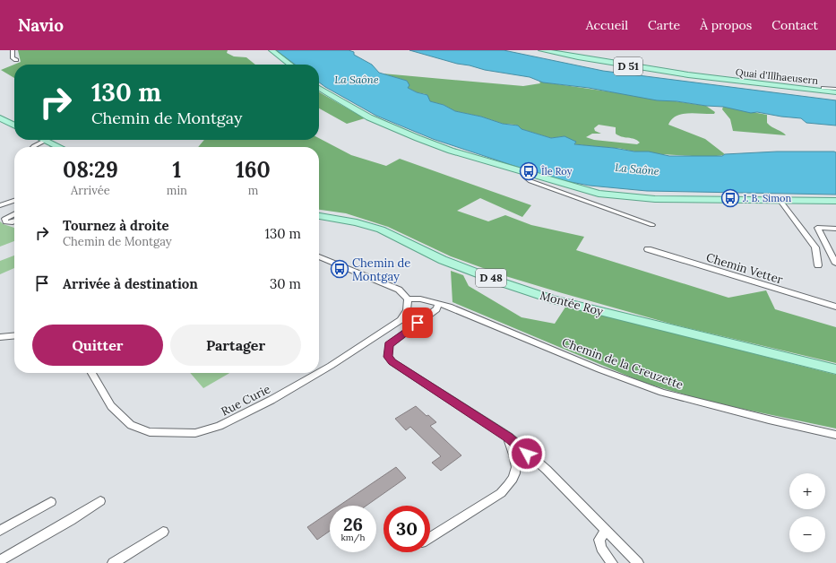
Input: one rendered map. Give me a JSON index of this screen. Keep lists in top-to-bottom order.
{
  "streets": {
    "main road": [
      "D 51",
      "Quai d'Illhaeusern",
      "D 48",
      "Montée Roy"
    ],
    "street": ["Chemin Vetter", "Chemin de la Creuzette", "Rue Curie"]
  },
  "crossings": [
    ["Chemin de la Creuzette", "Rue Curie"]
  ],
  "water": ["La Saône"],
  "places": {
    "bus stop": ["Île Roy", "J. B. Simon", "Chemin de Montgay"]
  },
  "page": {
    "header": "Navio",
    "nav": [
      "Accueil",
      "Carte",
      "À propos",
      "Contact"
    ],
    "turn": ["130 m", "Chemin de Montgay"],
    "eta": [
      "08:29",
      "Arrivée",
      "1",
      "min",
      "160",
      "m"
    ],
    "list": [
      {
        "name": "Tournez à droite",
        "note": "Chemin de Montgay",
        "value": "130 m"
      },
      {
        "name": "Arrivée à destination",
        "value": "30 m"
      }
    ],
    "buttons": ["Quitter", "Partager"],
    "map_buttons": ["+", "−"],
    "speed": "26 km/h",
    "limit": "30"
  }
}
